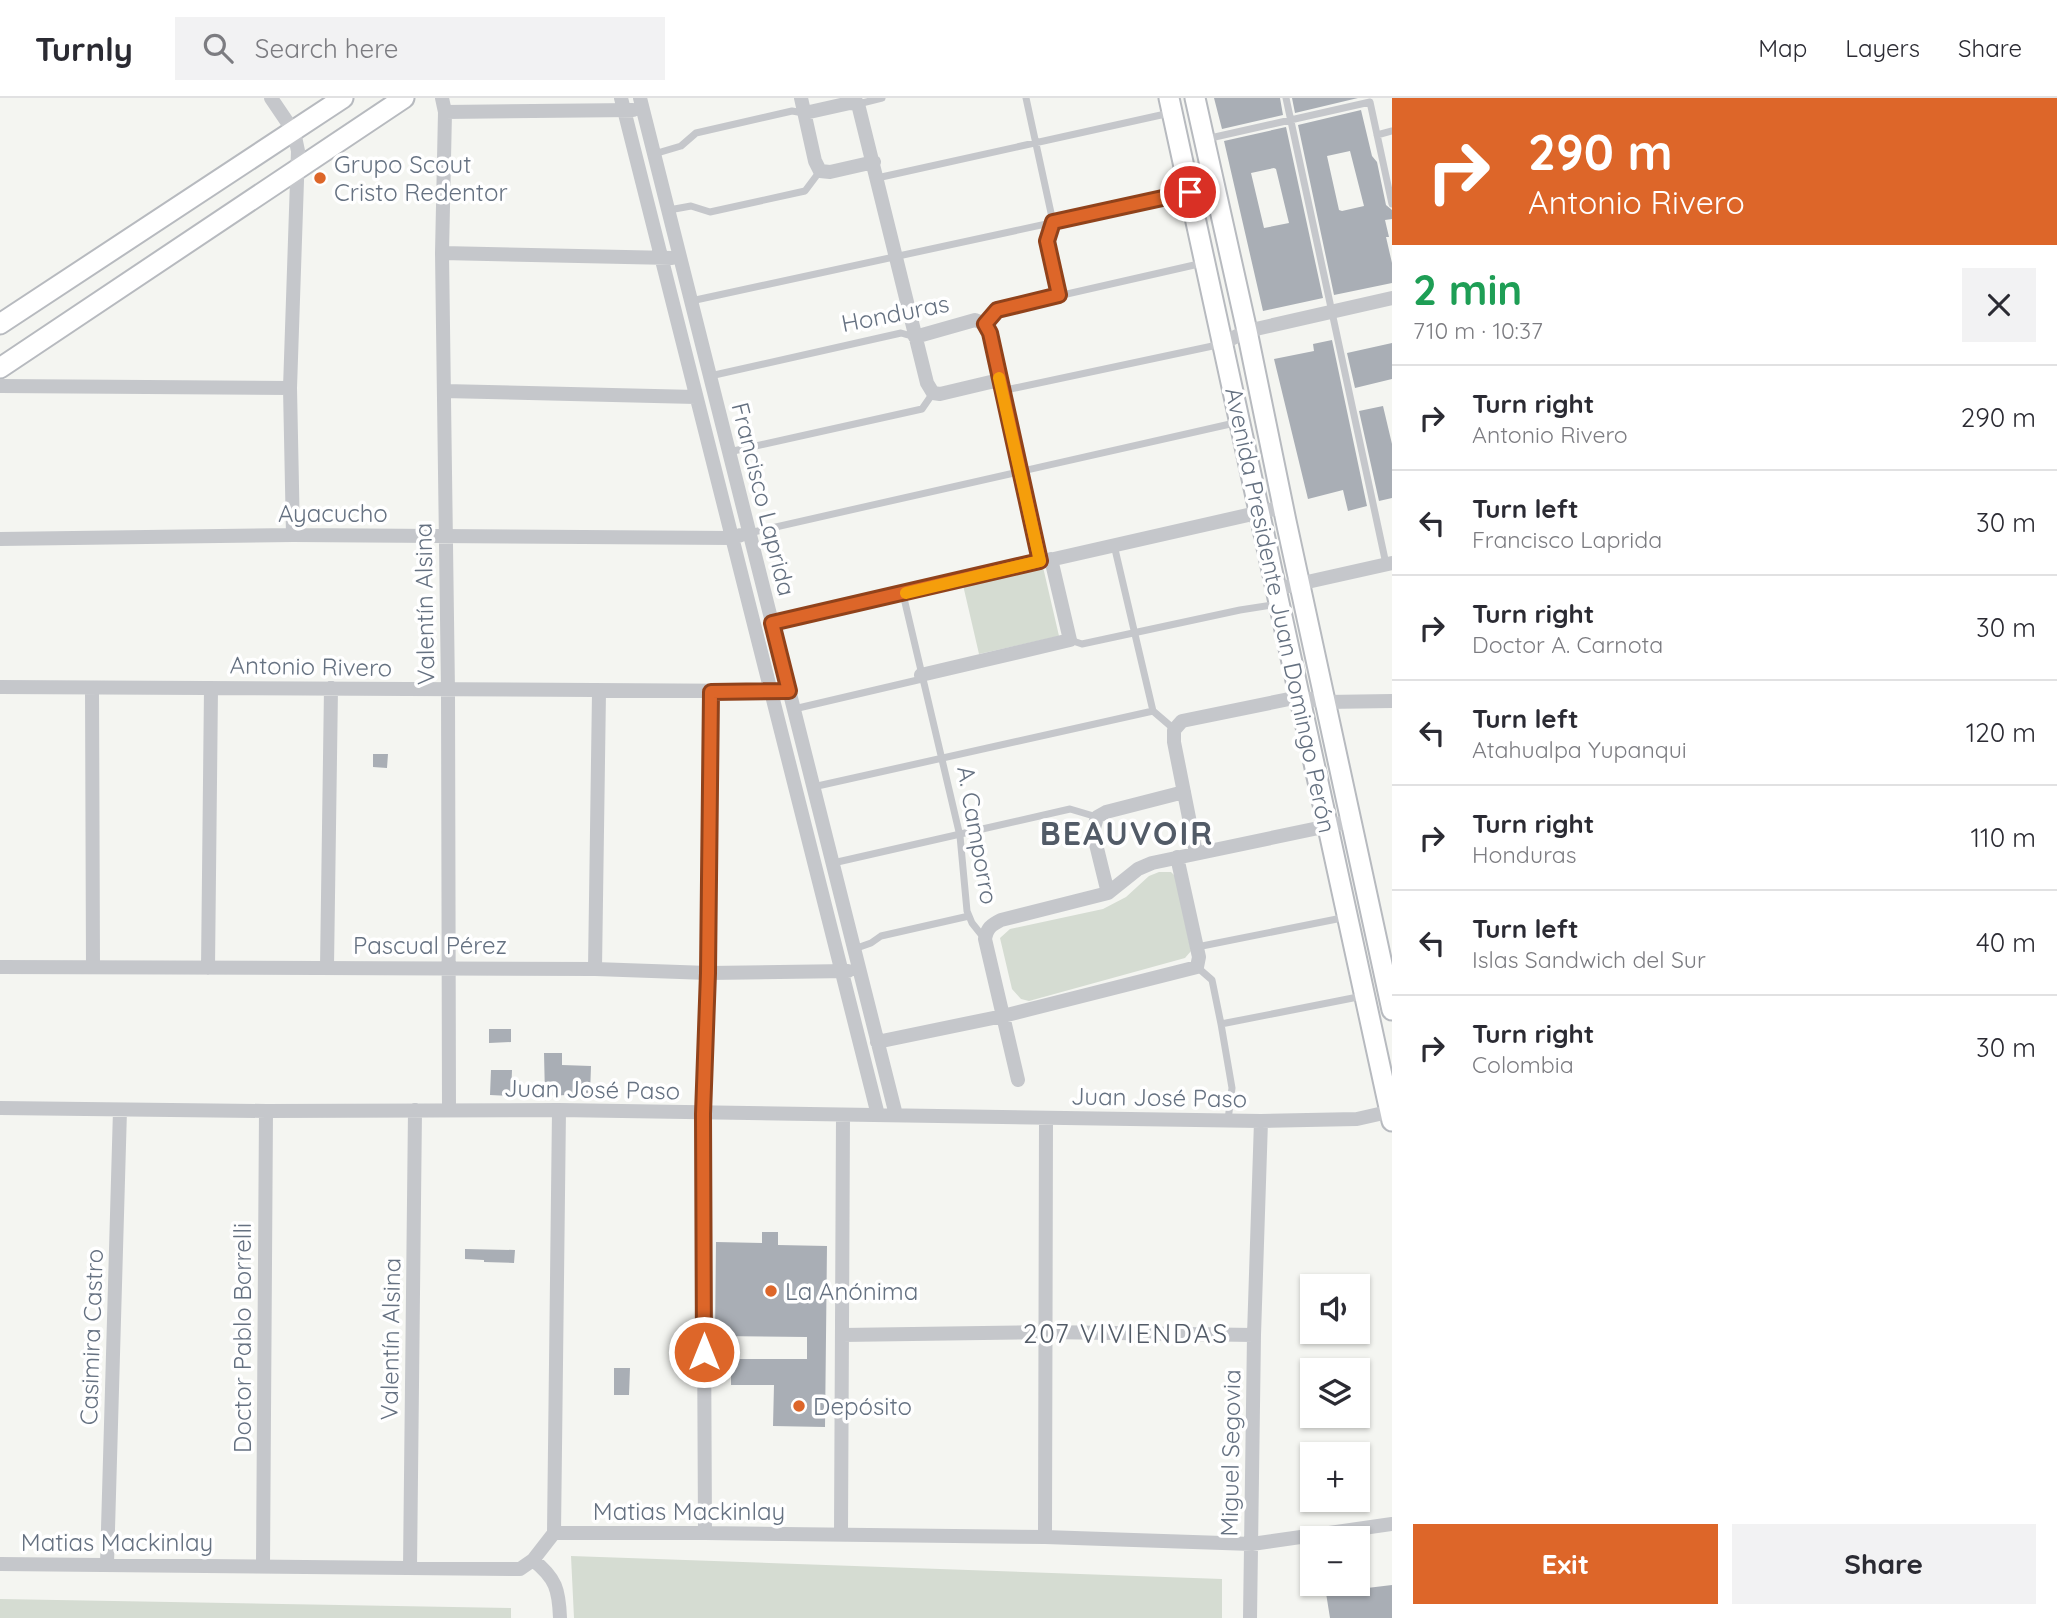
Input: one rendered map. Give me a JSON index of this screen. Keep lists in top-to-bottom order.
{
  "streets": {
    "main road": ["Avenida Presidente Juan Domingo Perón"],
    "street": [
      "Honduras",
      "Francisco Laprida",
      "Ayacucho",
      "Valentín Alsina",
      "Antonio Rivero",
      "A. Camporro",
      "Pascual Pérez",
      "Juan José Paso",
      "Casimira Castro",
      "Doctor Pablo Borrelli",
      "Miguel Segovia",
      "Matias Mackinlay"
    ]
  },
  "crossings": [
    ["Honduras", "Francisco Laprida"],
    ["Honduras", "Avenida Presidente Juan Domingo Perón"],
    ["Francisco Laprida", "Ayacucho"],
    ["Francisco Laprida", "Antonio Rivero"],
    ["Francisco Laprida", "Pascual Pérez"],
    ["Francisco Laprida", "Juan José Paso"],
    ["Ayacucho", "Valentín Alsina"],
    ["Valentín Alsina", "Antonio Rivero"],
    ["Valentín Alsina", "Pascual Pérez"],
    ["Valentín Alsina", "Juan José Paso"],
    ["Valentín Alsina", "Matias Mackinlay"],
    ["Avenida Presidente Juan Domingo Perón", "Juan José Paso"],
    ["Juan José Paso", "Casimira Castro"],
    ["Juan José Paso", "Doctor Pablo Borrelli"],
    ["Juan José Paso", "Miguel Segovia"],
    ["Casimira Castro", "Matias Mackinlay"],
    ["Doctor Pablo Borrelli", "Matias Mackinlay"],
    ["Miguel Segovia", "Matias Mackinlay"]
  ],
  "districts": ["BEAUVOIR", "207 VIVIENDAS"],
  "places": ["Grupo Scout Cristo Redentor", "La Anónima", "Depósito"],
  "page": {
    "header": "Turnly",
    "search": "Search here",
    "nav": ["Map", "Layers", "Share"],
    "turn": ["290 m", "Antonio Rivero"],
    "heading": ["2 min", "710 m · 10:37"],
    "list": [
      {
        "name": "Turn right",
        "note": "Antonio Rivero",
        "value": "290 m"
      },
      {
        "name": "Turn left",
        "note": "Francisco Laprida",
        "value": "30 m"
      },
      {
        "name": "Turn right",
        "note": "Doctor A. Carnota",
        "value": "30 m"
      },
      {
        "name": "Turn left",
        "note": "Atahualpa Yupanqui",
        "value": "120 m"
      },
      {
        "name": "Turn right",
        "note": "Honduras",
        "value": "110 m"
      },
      {
        "name": "Turn left",
        "note": "Islas Sandwich del Sur",
        "value": "40 m"
      },
      {
        "name": "Turn right",
        "note": "Colombia",
        "value": "30 m"
      }
    ],
    "map_buttons": ["+", "−"],
    "buttons": ["Exit", "Share"]
  }
}
